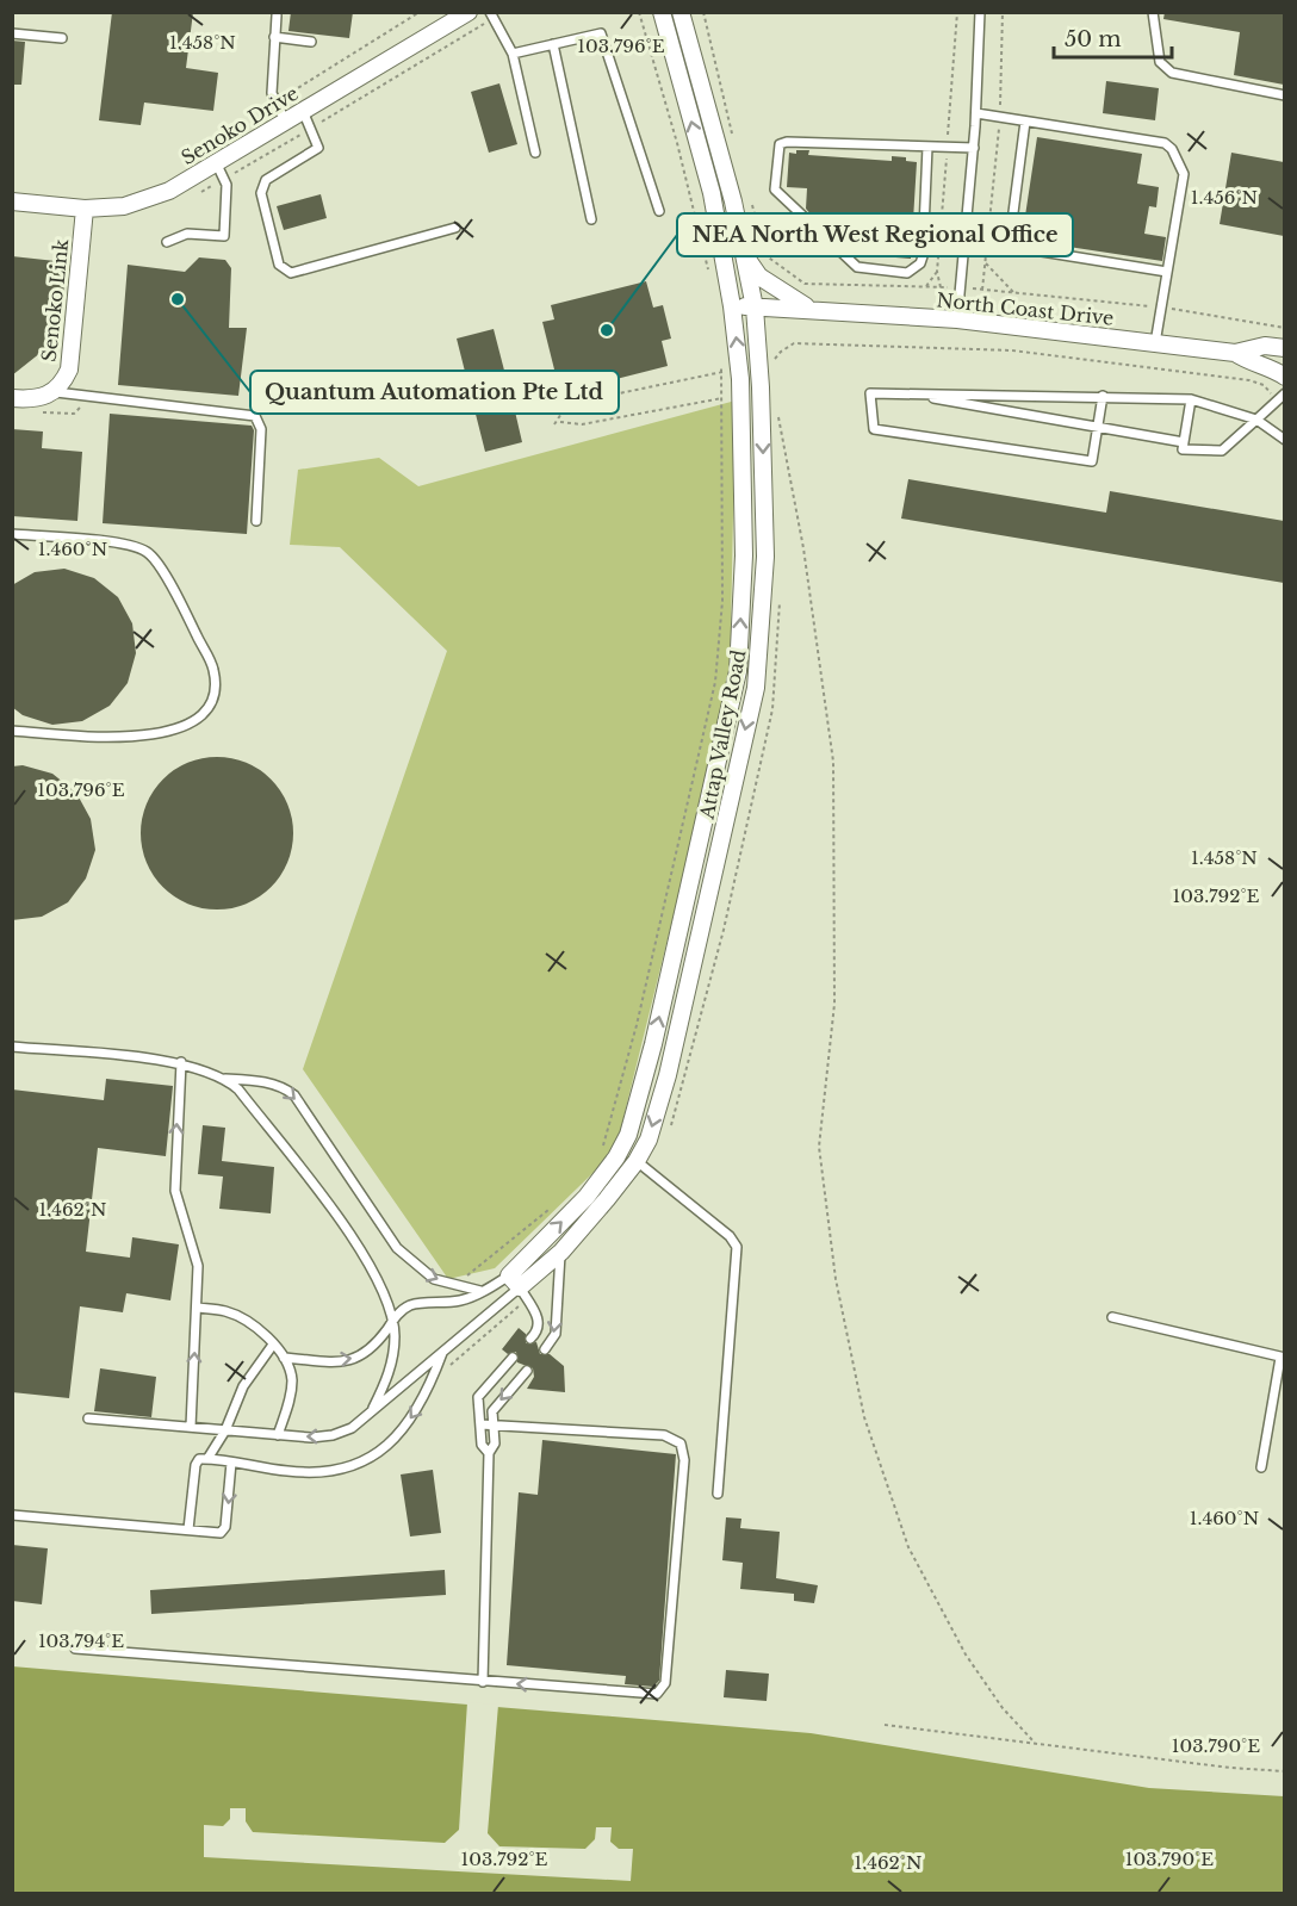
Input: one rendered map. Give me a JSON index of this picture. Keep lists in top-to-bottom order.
{
  "streets": {
    "street": [
      "Senoko Drive",
      "Senoko Link",
      "North Coast Drive",
      "Attap Valley Road"
    ]
  },
  "crossings": [
    ["Senoko Drive", "Senoko Link"],
    ["North Coast Drive", "Attap Valley Road"]
  ],
  "places": ["Quantum Automation Pte Ltd", "NEA North West Regional Office"],
  "scale_bar": "50 m",
  "coordinates": [
    "1.458°N",
    "103.796°E",
    "1.456°N",
    "1.460°N",
    "103.792°E",
    "1.462°N",
    "103.794°E",
    "103.790°E"
  ]
}
